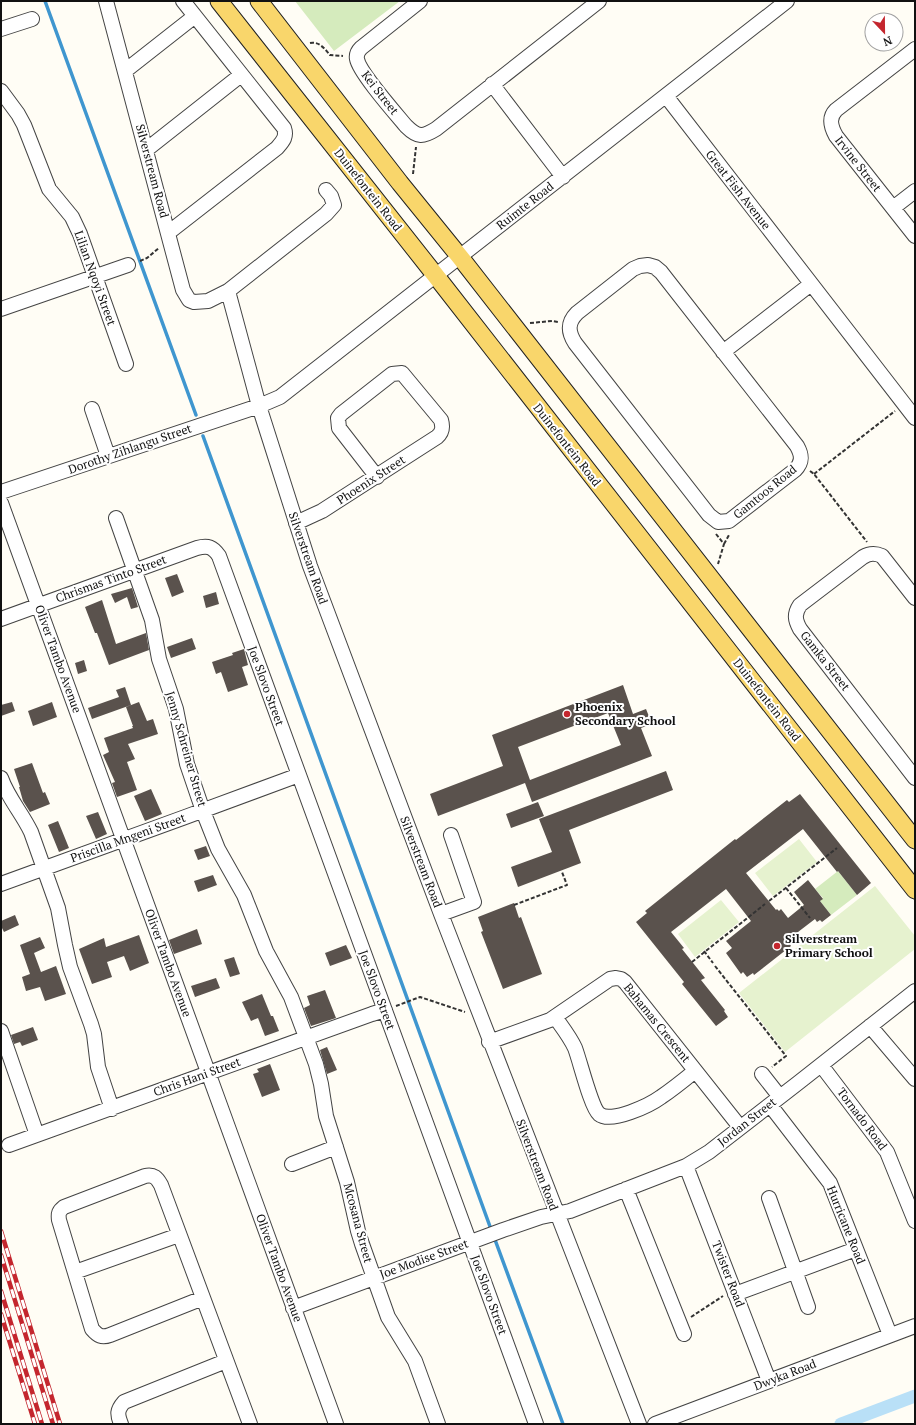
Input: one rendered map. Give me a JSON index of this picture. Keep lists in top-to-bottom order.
{
  "streets": {
    "main road": ["Duinefontein Road"],
    "street": [
      "Kei Street",
      "Irvine Street",
      "Silverstream Road",
      "Great Fish Avenue",
      "Ruimte Road",
      "Lilian Nqoyi Street",
      "Dorothy Zihlangu Street",
      "Phoenix Street",
      "Gamtoos Road",
      "Chrismas Tinto Street",
      "Oliver Tambo Avenue",
      "Gamka Street",
      "Joe Slovo Street",
      "Jenny Schreiner Street",
      "Priscilla Mngeni Street",
      "Bahamas Crescent",
      "Chris Hani Street",
      "Tornado Road",
      "Jordan Street",
      "Mcosana Street",
      "Hurricane Road",
      "Joe Modise Street",
      "Twister Road",
      "Dwyka Road"
    ]
  },
  "crossings": [
    ["Silverstream Road", "Ruimte Road"],
    ["Silverstream Road", "Dorothy Zihlangu Street"],
    ["Silverstream Road", "Phoenix Street"],
    ["Silverstream Road", "Bahamas Crescent"],
    ["Silverstream Road", "Jordan Street"],
    ["Silverstream Road", "Joe Modise Street"],
    ["Duinefontein Road", "Ruimte Road"],
    ["Great Fish Avenue", "Ruimte Road"],
    ["Ruimte Road", "Dorothy Zihlangu Street"],
    ["Chrismas Tinto Street", "Oliver Tambo Avenue"],
    ["Chrismas Tinto Street", "Joe Slovo Street"],
    ["Chrismas Tinto Street", "Jenny Schreiner Street"],
    ["Oliver Tambo Avenue", "Priscilla Mngeni Street"],
    ["Oliver Tambo Avenue", "Chris Hani Street"],
    ["Oliver Tambo Avenue", "Joe Modise Street"],
    ["Joe Slovo Street", "Priscilla Mngeni Street"],
    ["Joe Slovo Street", "Chris Hani Street"],
    ["Joe Slovo Street", "Joe Modise Street"],
    ["Jenny Schreiner Street", "Priscilla Mngeni Street"],
    ["Jenny Schreiner Street", "Chris Hani Street"],
    ["Jenny Schreiner Street", "Mcosana Street"],
    ["Bahamas Crescent", "Jordan Street"],
    ["Chris Hani Street", "Mcosana Street"],
    ["Tornado Road", "Jordan Street"],
    ["Jordan Street", "Hurricane Road"],
    ["Jordan Street", "Joe Modise Street"],
    ["Jordan Street", "Twister Road"],
    ["Mcosana Street", "Joe Modise Street"],
    ["Hurricane Road", "Dwyka Road"],
    ["Twister Road", "Dwyka Road"]
  ],
  "places": ["Phoenix Secondary School", "Silverstream Primary School"],
  "north": "bottom"
}
